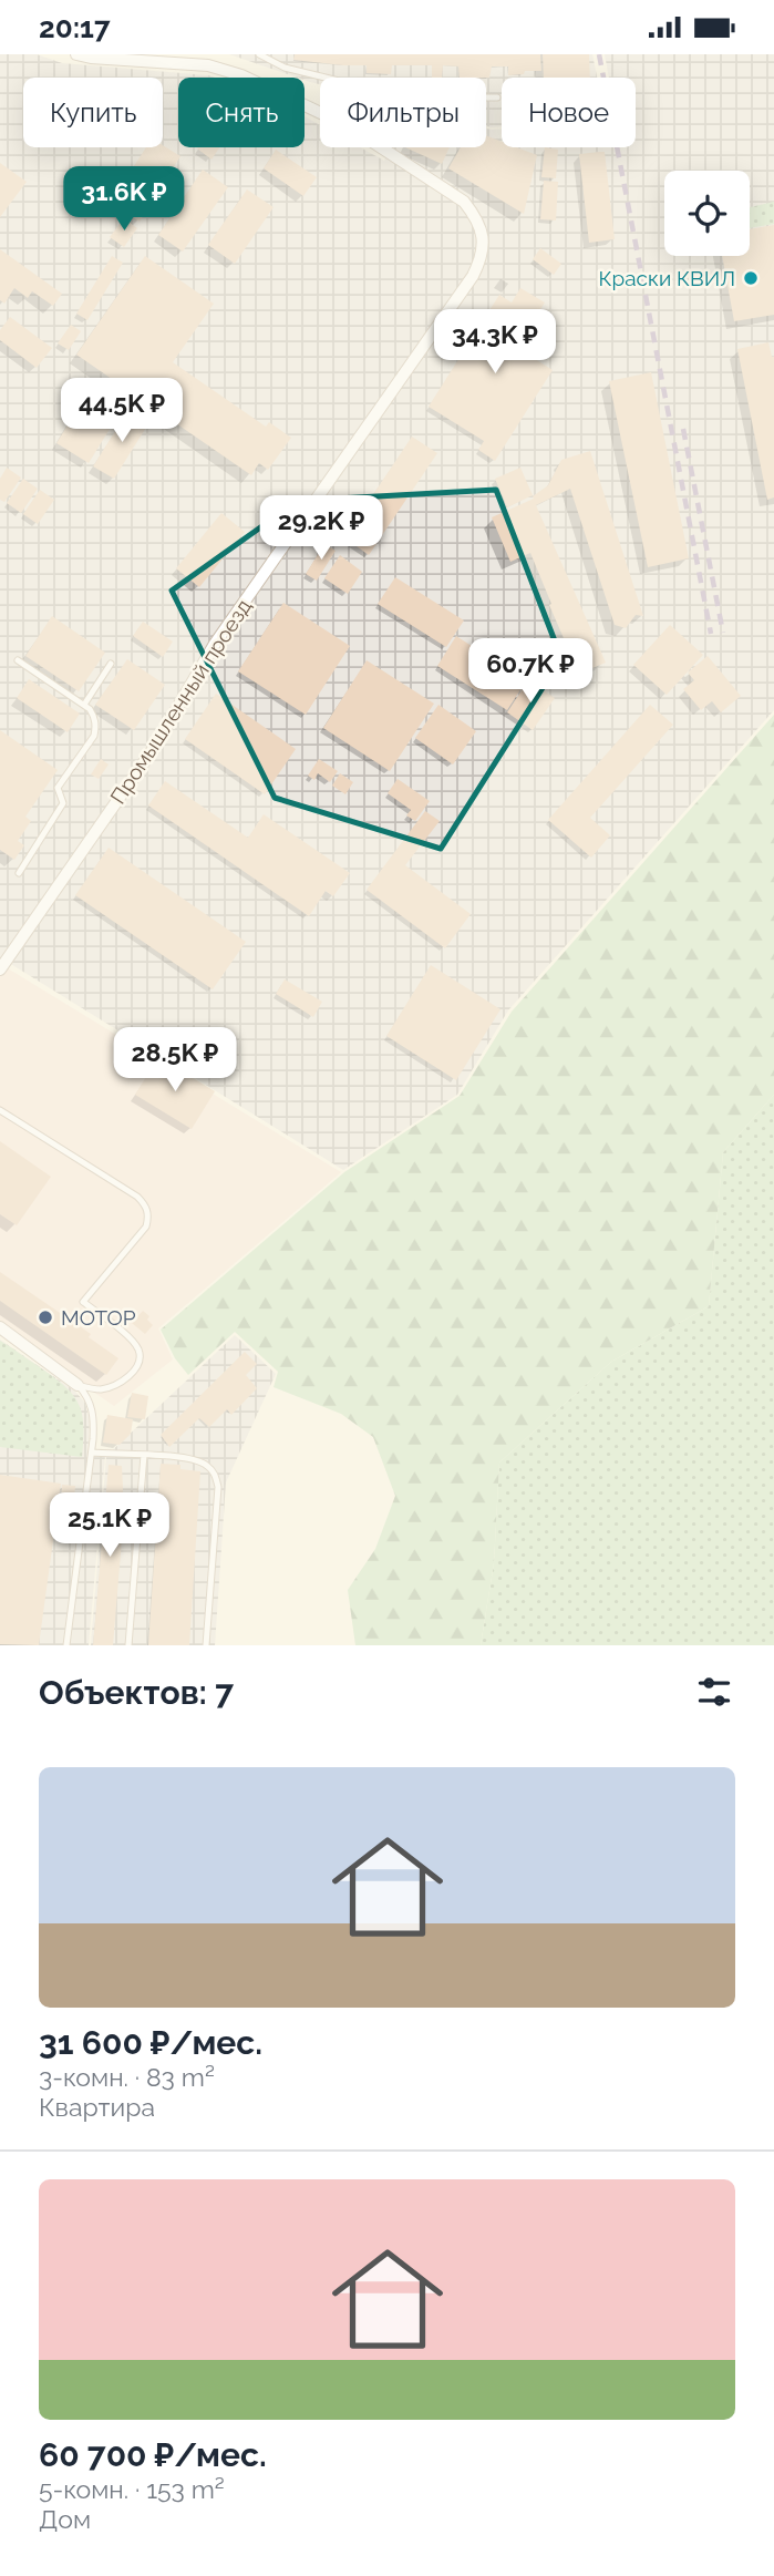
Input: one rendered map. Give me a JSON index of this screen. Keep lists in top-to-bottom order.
{
  "streets": {
    "street": ["Промышленный проезд"]
  },
  "places": ["Краски КВИЛ", "МОТОР"],
  "page": {
    "status": "20:17",
    "chip": [
      "Купить",
      "Снять",
      "Фильтры",
      "Новое"
    ],
    "price": [
      "31.6K ₽",
      "34.3K ₽",
      "44.5K ₽",
      "29.2K ₽",
      "60.7K ₽",
      "28.5K ₽",
      "25.1K ₽"
    ],
    "heading": "Объектов: 7",
    "list": [
      {
        "name": "31 600 ₽/мес.",
        "note": "3-комн. · 83 m² · Квартира"
      },
      {
        "name": "60 700 ₽/мес.",
        "note": "5-комн. · 153 m² · Дом"
      }
    ]
  }
}
